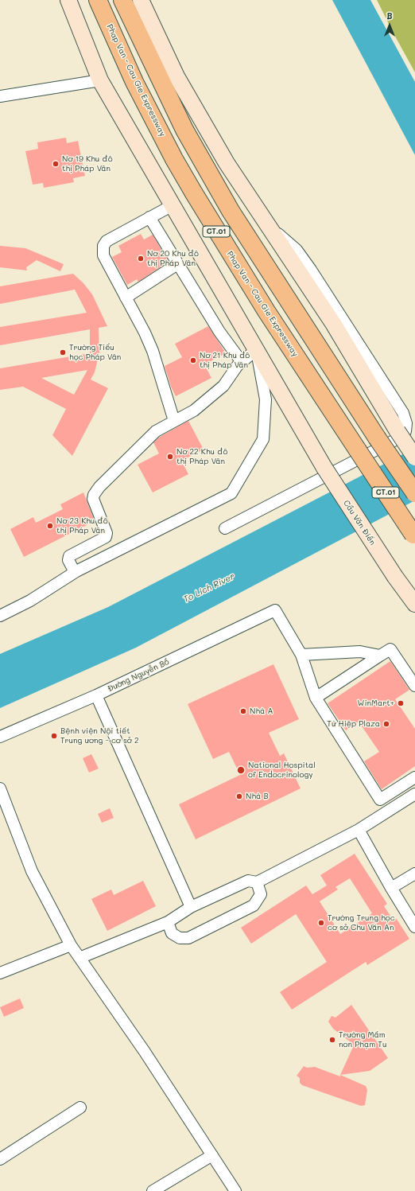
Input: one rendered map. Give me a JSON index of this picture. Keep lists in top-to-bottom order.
{
  "streets": {
    "highway": ["Phap Van - Cau Gie Expressway", "CT.01"],
    "street": ["Cầu Văn Điển", "Đường Nguyễn Bồ"]
  },
  "water": ["To Lich River"],
  "places": [
    "Nơ 19 Khu đô thị Pháp Vân",
    "Nơ 20 Khu đô thị Pháp Vân",
    "Trường Tiểu học Pháp Vân",
    "Nơ 21 Khu đô thị Pháp Vân",
    "Nơ 22 Khu đô thị Pháp Vân",
    "Nơ 23 Khu đô thị Pháp Vân",
    "WinMart+",
    "Nhà A",
    "Tứ Hiệp Plaza",
    "Bệnh viện Nội tiết Trung ương - cơ sở 2",
    "National Hospital of Endocrinology",
    "Nhà B",
    "Trường Trung học cơ sở Chu Văn An",
    "Trường Mầm non Phạm Tu"
  ],
  "north": "top"
}
